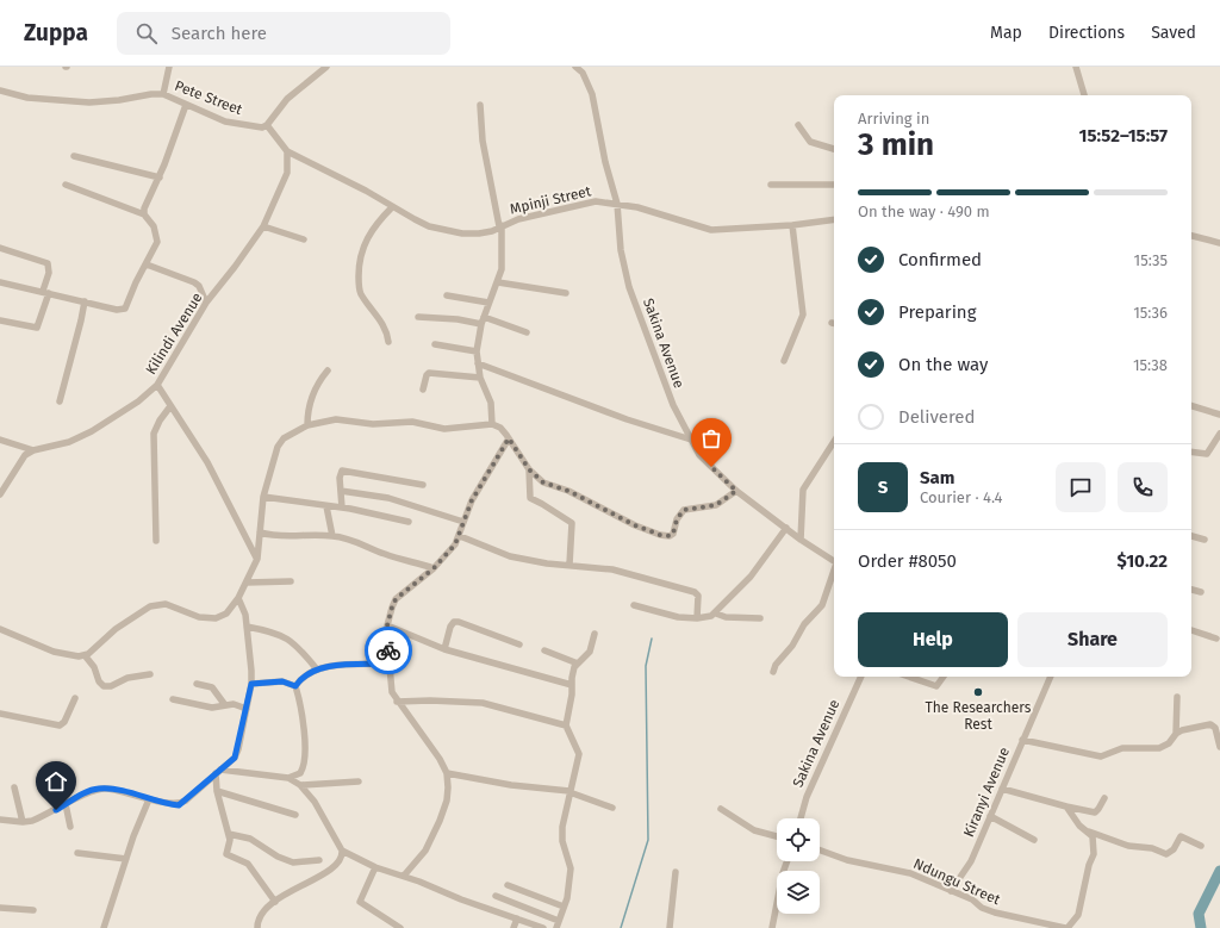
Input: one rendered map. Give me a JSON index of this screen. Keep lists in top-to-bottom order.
{
  "streets": {
    "street": [
      "Pete Street",
      "Mpinji Street",
      "Kilindi Avenue",
      "Sakina Avenue",
      "Kiranyi Avenue",
      "Ndungu Street"
    ]
  },
  "crossings": [
    ["Mpinji Street", "Kilindi Avenue"],
    ["Mpinji Street", "Sakina Avenue"],
    ["Kiranyi Avenue", "Ndungu Street"]
  ],
  "places": ["The Researchers Rest"],
  "page": {
    "header": "Zuppa",
    "search": "Search here",
    "nav": ["Map", "Directions", "Saved"],
    "heading": ["3 min", "Arriving in", "15:52–15:57"],
    "panel": [
      "Sam",
      "Courier · 4.4",
      "Order #8050",
      "$10.22"
    ],
    "bar": "On the way · 490 m",
    "list": [
      ["Confirmed", "15:35"],
      ["Preparing", "15:36"],
      ["On the way", "15:38"],
      "Delivered"
    ],
    "round": "S",
    "buttons": ["Help", "Share"]
  }
}
